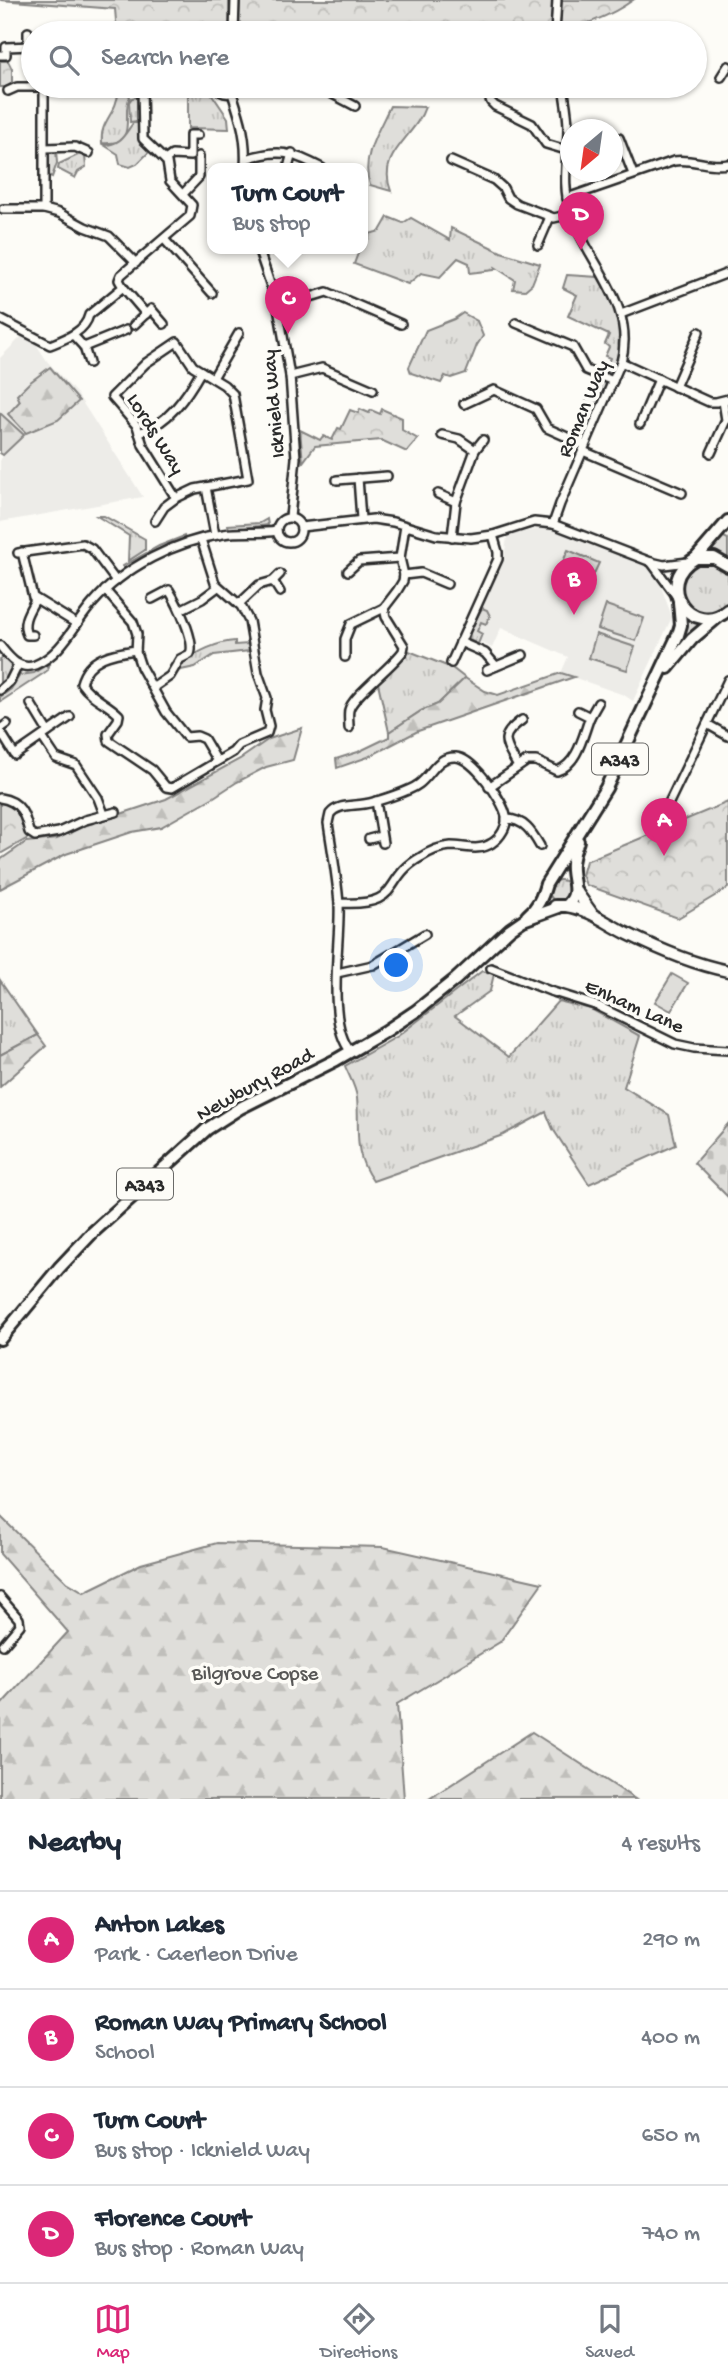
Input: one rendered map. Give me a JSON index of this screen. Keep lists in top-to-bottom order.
{
  "streets": {
    "main road": ["A343", "Newbury Road"],
    "street": [
      "Icknield Way",
      "Roman Way",
      "Lords Way",
      "Enham Lane"
    ]
  },
  "crossings": [
    ["A343", "Newbury Road"]
  ],
  "parks": ["Bilgrove Copse"],
  "north": "bottom left",
  "page": {
    "search": "Search here",
    "popup": ["Turn Court", "Bus stop"],
    "pins": [
      "D",
      "C",
      "B",
      "A"
    ],
    "heading": ["Nearby", "4 results"],
    "list": [
      {
        "mark": "A",
        "name": "Anton Lakes",
        "note": "Park · Caerleon Drive",
        "value": "290 m"
      },
      {
        "mark": "B",
        "name": "Roman Way Primary School",
        "note": "School",
        "value": "400 m"
      },
      {
        "mark": "C",
        "name": "Turn Court",
        "note": "Bus stop · Icknield Way",
        "value": "650 m"
      },
      {
        "mark": "D",
        "name": "Florence Court",
        "note": "Bus stop · Roman Way",
        "value": "740 m"
      }
    ],
    "nav": ["Map", "Directions", "Saved"]
  }
}
